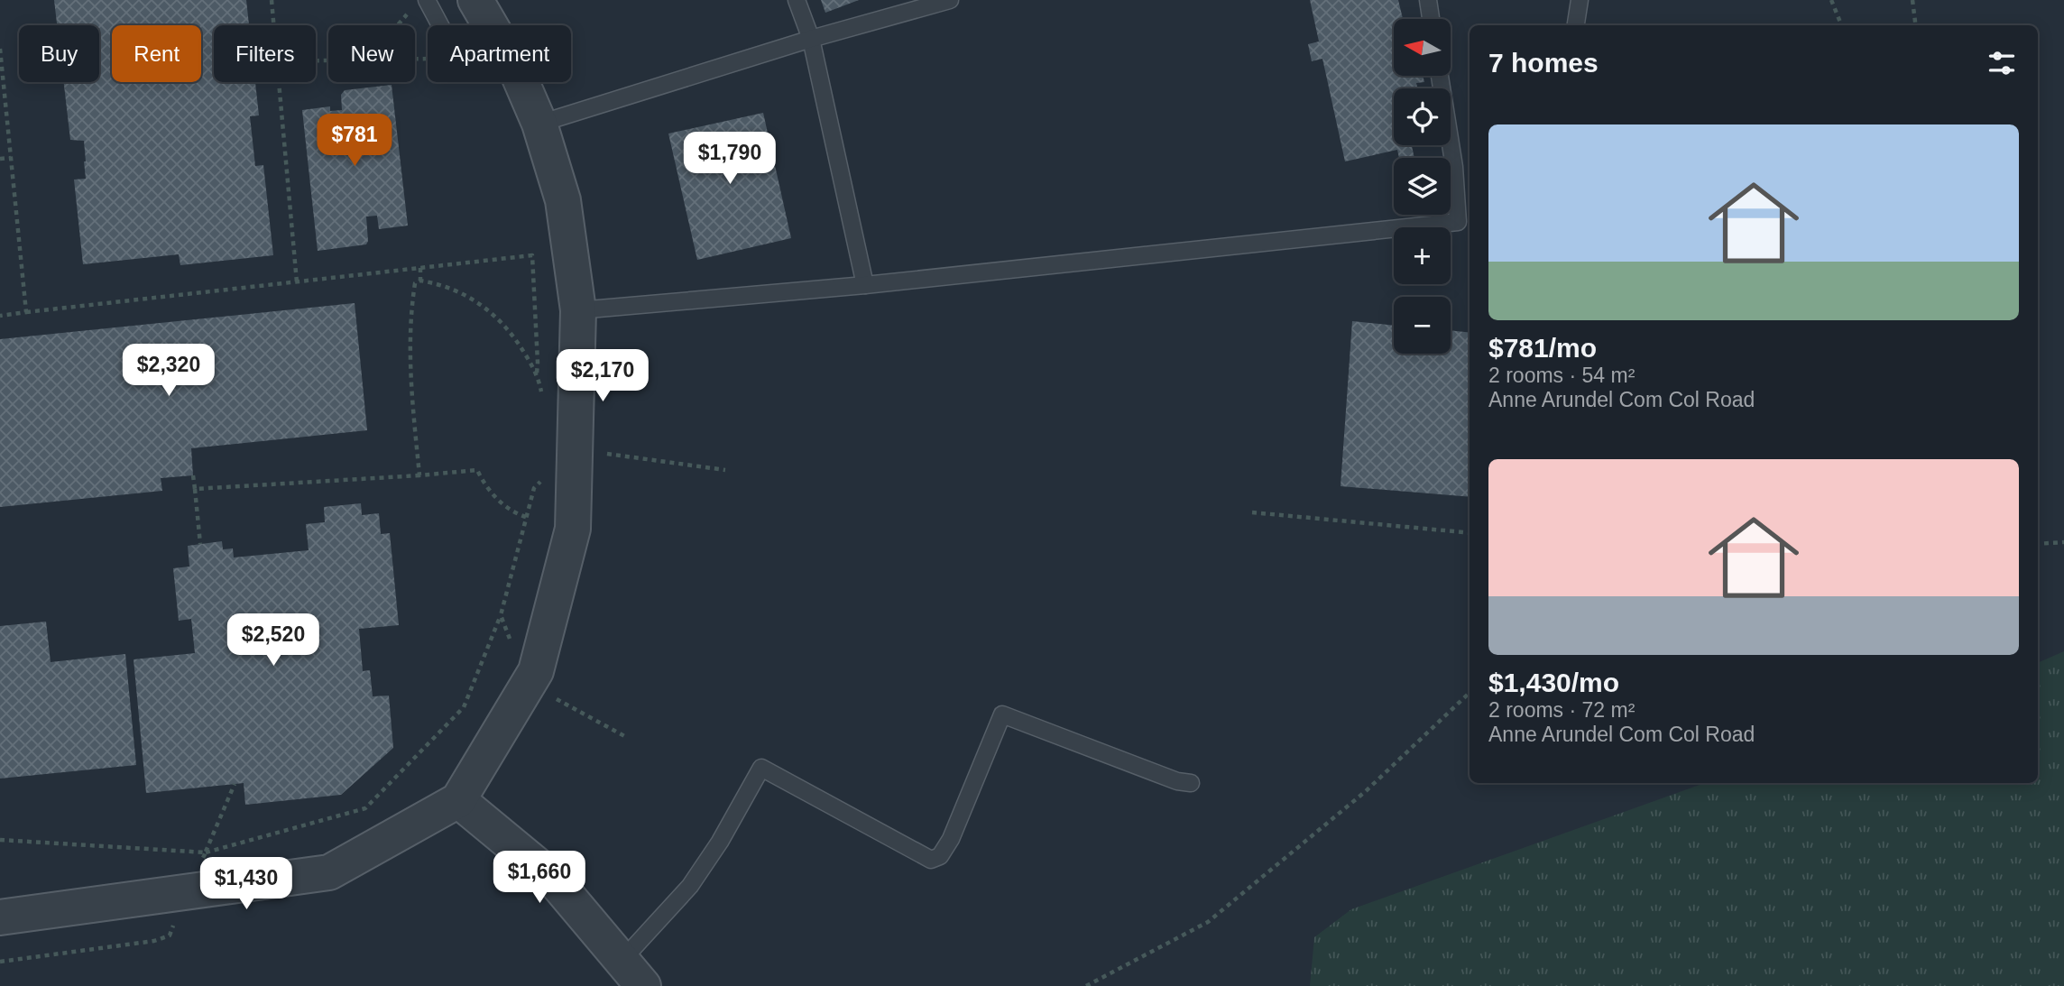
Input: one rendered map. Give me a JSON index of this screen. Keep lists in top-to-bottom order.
{
  "north": "left",
  "page": {
    "map_buttons": ["+", "−"],
    "chip": [
      "Buy",
      "Rent",
      "Filters",
      "New",
      "Apartment"
    ],
    "heading": "7 homes",
    "list": [
      {
        "name": "$781/mo",
        "note": "2 rooms · 54 m² · Anne Arundel Com Col Road"
      },
      {
        "name": "$1,430/mo",
        "note": "2 rooms · 72 m² · Anne Arundel Com Col Road"
      }
    ],
    "price": [
      "$781",
      "$1,790",
      "$2,320",
      "$2,170",
      "$2,520",
      "$1,660",
      "$1,430"
    ]
  }
}
